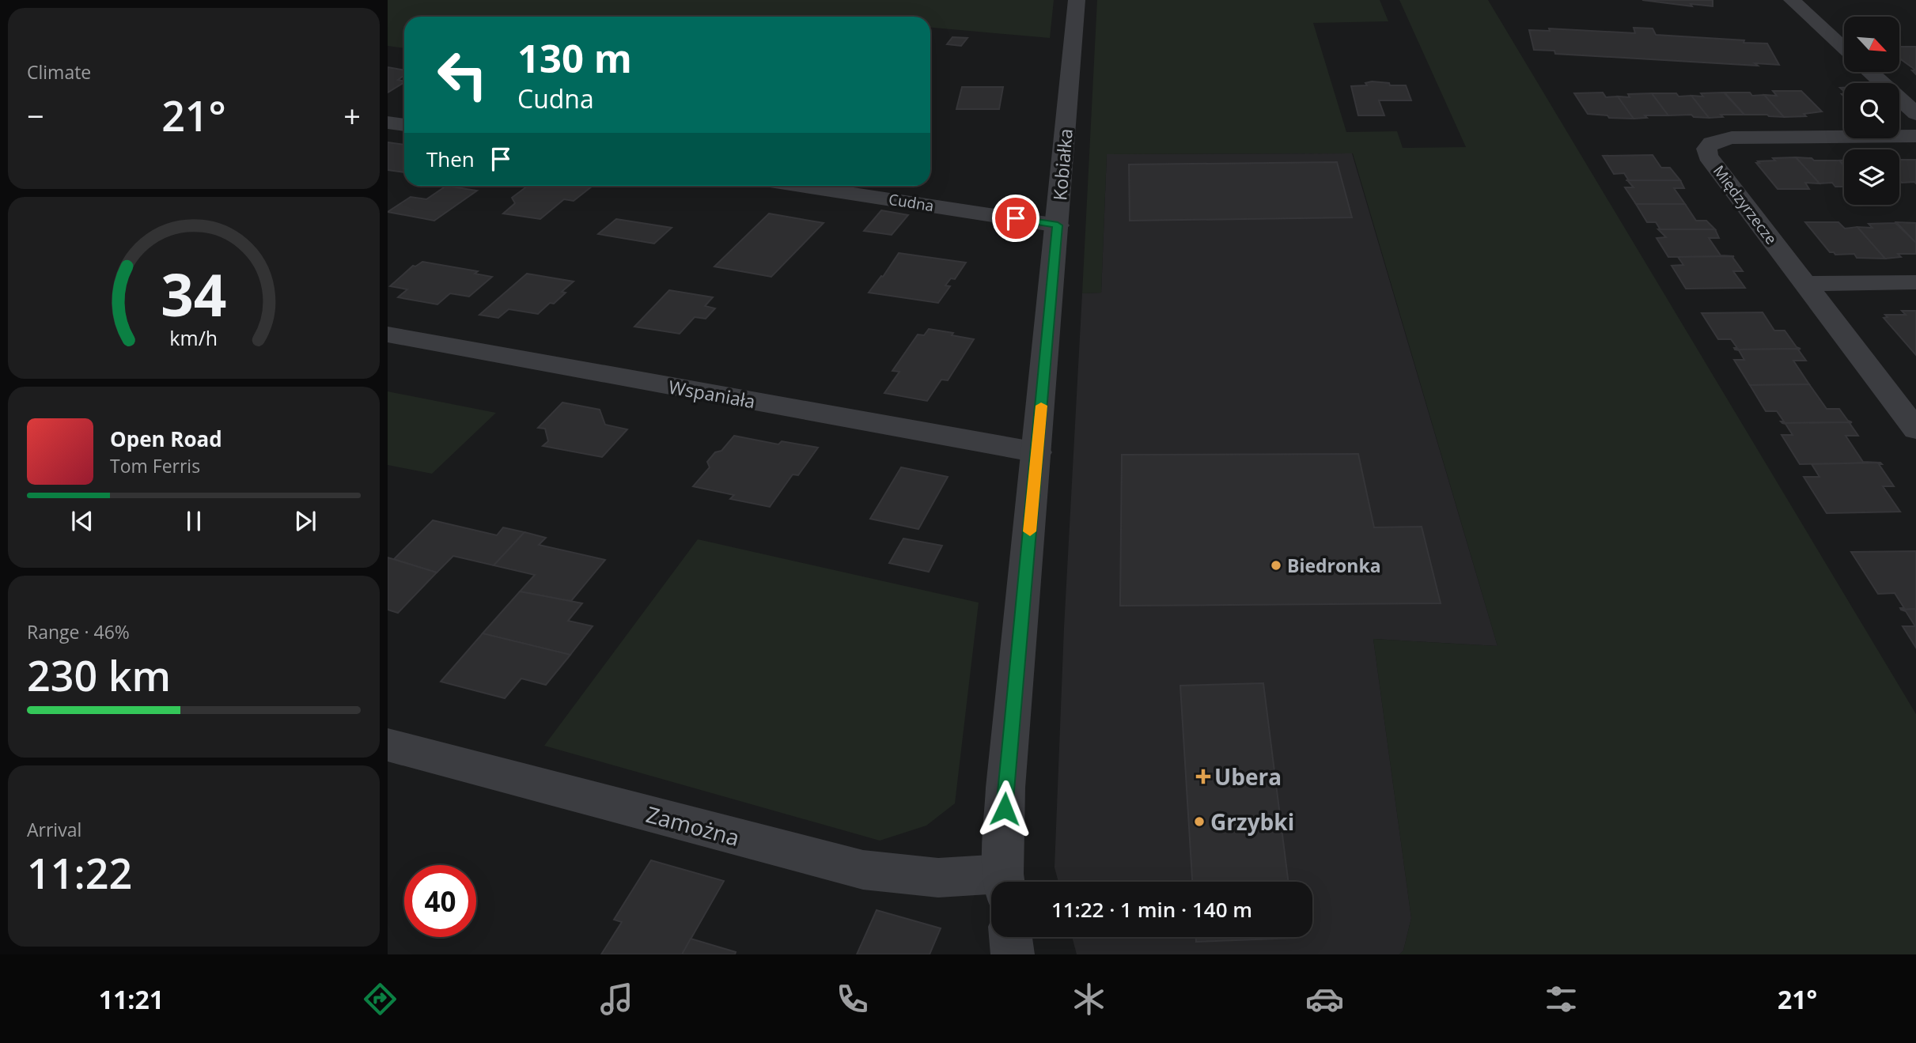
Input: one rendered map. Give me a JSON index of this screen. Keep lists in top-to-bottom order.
{
  "streets": {
    "street": [
      "Kobiałka",
      "Cudna",
      "Międzyrzecze",
      "Wspaniała",
      "Zamożna"
    ]
  },
  "crossings": [
    ["Kobiałka", "Cudna"],
    ["Kobiałka", "Wspaniała"]
  ],
  "places": {
    "other": ["Biedronka", "Grzybki"],
    "health": ["Ubera"]
  },
  "north": "bottom right",
  "page": {
    "tile": [
      "Climate",
      ["Range · 46%", "230 km"],
      ["Arrival", "11:22"]
    ],
    "turn": ["130 m", "Cudna"],
    "heat": ["−", "21°", "+"],
    "then": "Then",
    "song": ["Open Road", "Tom Ferris"],
    "limit": "40",
    "trip": "11:22 · 1 min · 140 m",
    "tabs": ["11:21", "21°"],
    "gauge": ["34", "km/h"]
  }
}
